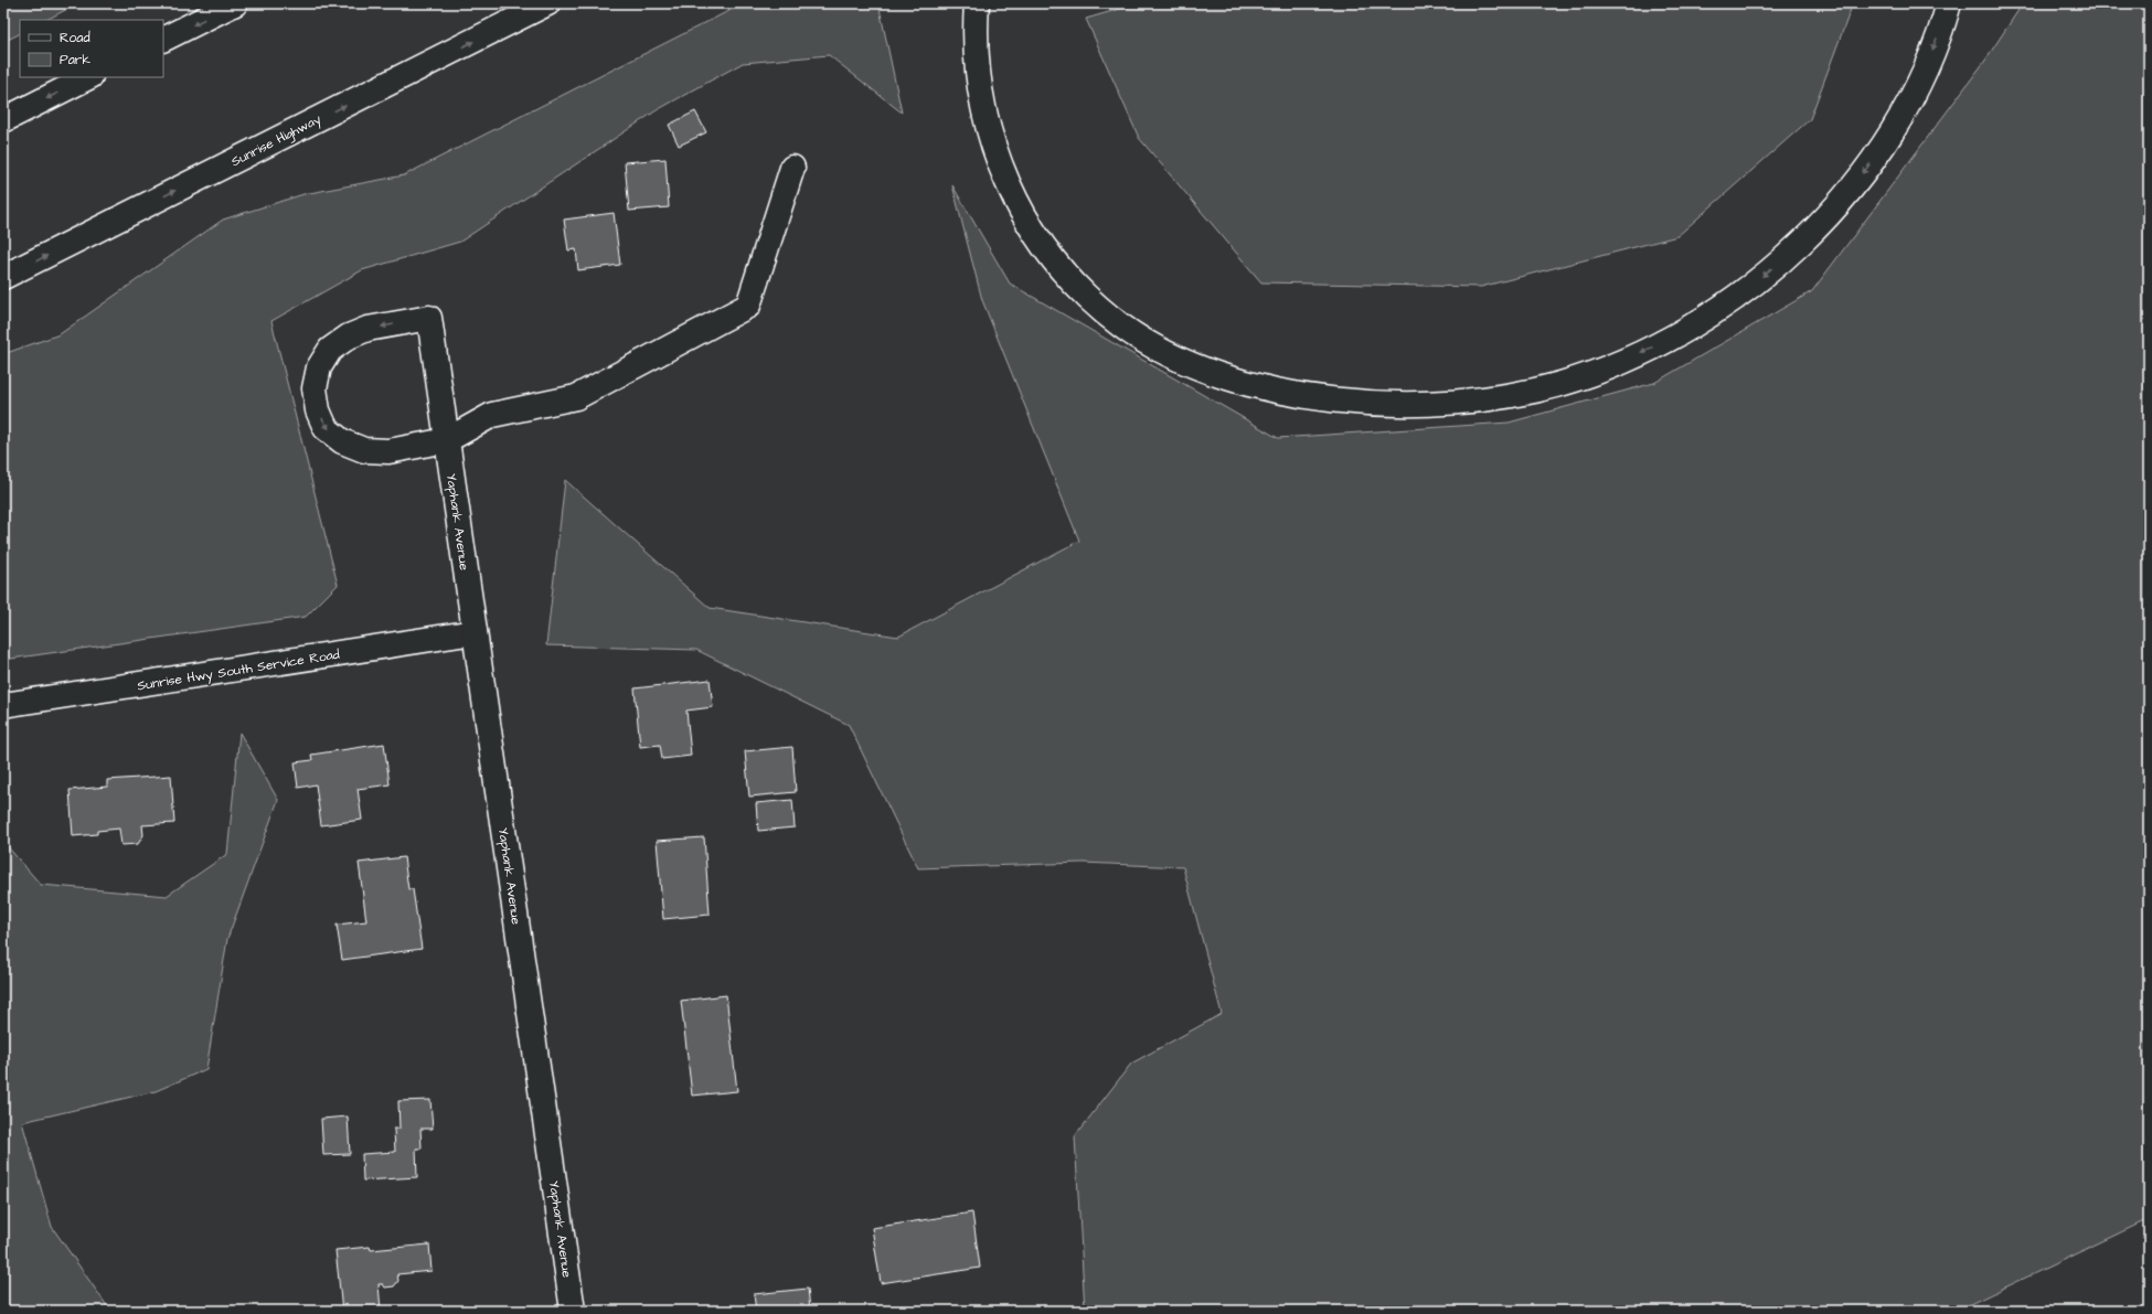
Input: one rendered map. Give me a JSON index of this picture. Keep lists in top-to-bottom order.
{
  "streets": {
    "main road": ["Sunrise Highway", "Yaphank Avenue", "Sunrise Hwy South Service Road"]
  },
  "crossings": [
    ["Yaphank Avenue", "Sunrise Hwy South Service Road"]
  ],
  "one_way": ["Sunrise Highway"],
  "legend": ["Road", "Park"]
}
